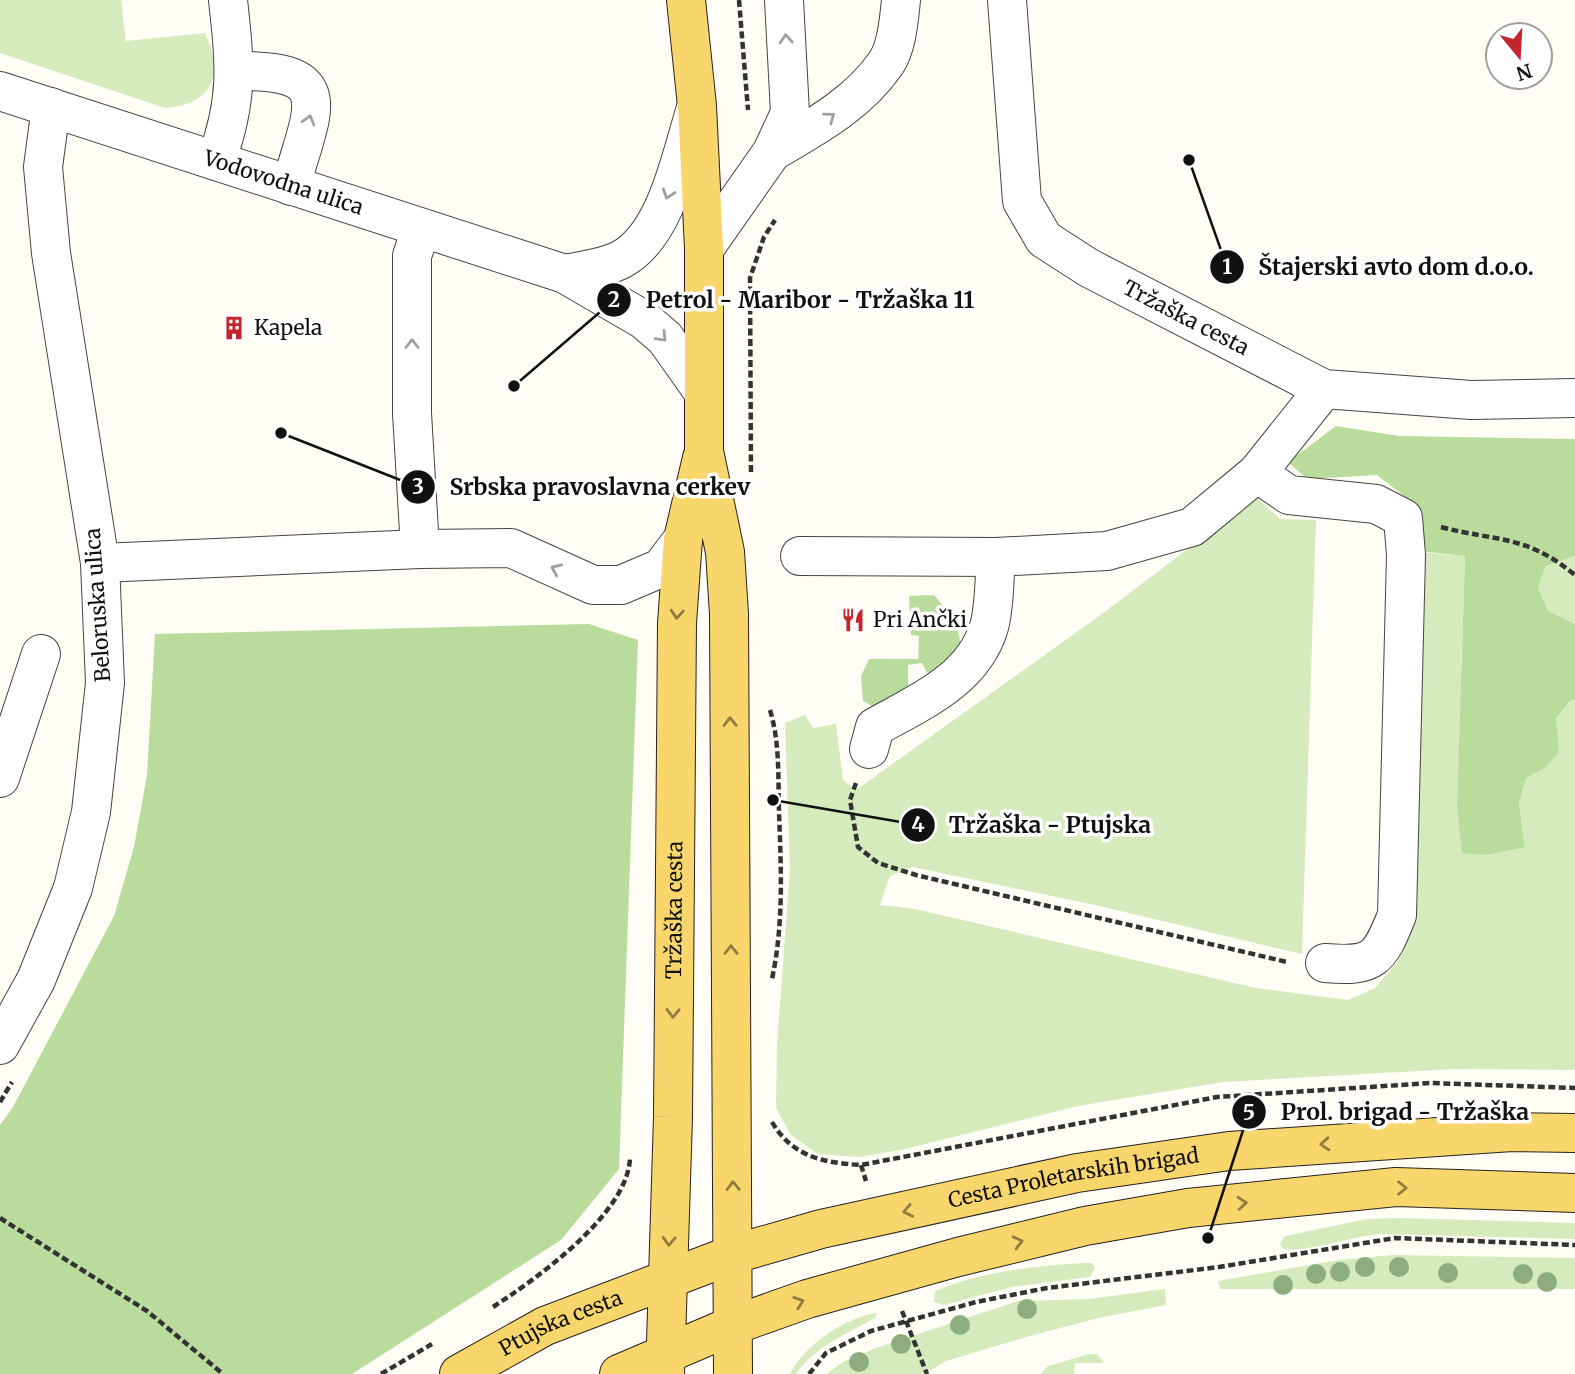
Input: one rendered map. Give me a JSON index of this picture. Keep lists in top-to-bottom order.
{
  "streets": {
    "main road": ["Tržaška cesta", "Cesta Proletarskih brigad", "Ptujska cesta"],
    "street": ["Vodovodna ulica", "Beloruska ulica"]
  },
  "crossings": [
    ["Vodovodna ulica", "Tržaška cesta"],
    ["Vodovodna ulica", "Beloruska ulica"],
    ["Tržaška cesta", "Cesta Proletarskih brigad"],
    ["Tržaška cesta", "Ptujska cesta"],
    ["Cesta Proletarskih brigad", "Ptujska cesta"]
  ],
  "places": {
    "other": [
      "Štajerski avto dom d.o.o.",
      "Petrol - Maribor - Tržaška 11",
      "Srbska pravoslavna cerkev",
      "Tržaška - Ptujska",
      "Prol. brigad - Tržaška"
    ],
    "building": ["Kapela"],
    "restaurant": ["Pri Ančki"]
  },
  "north": "bottom"
}
